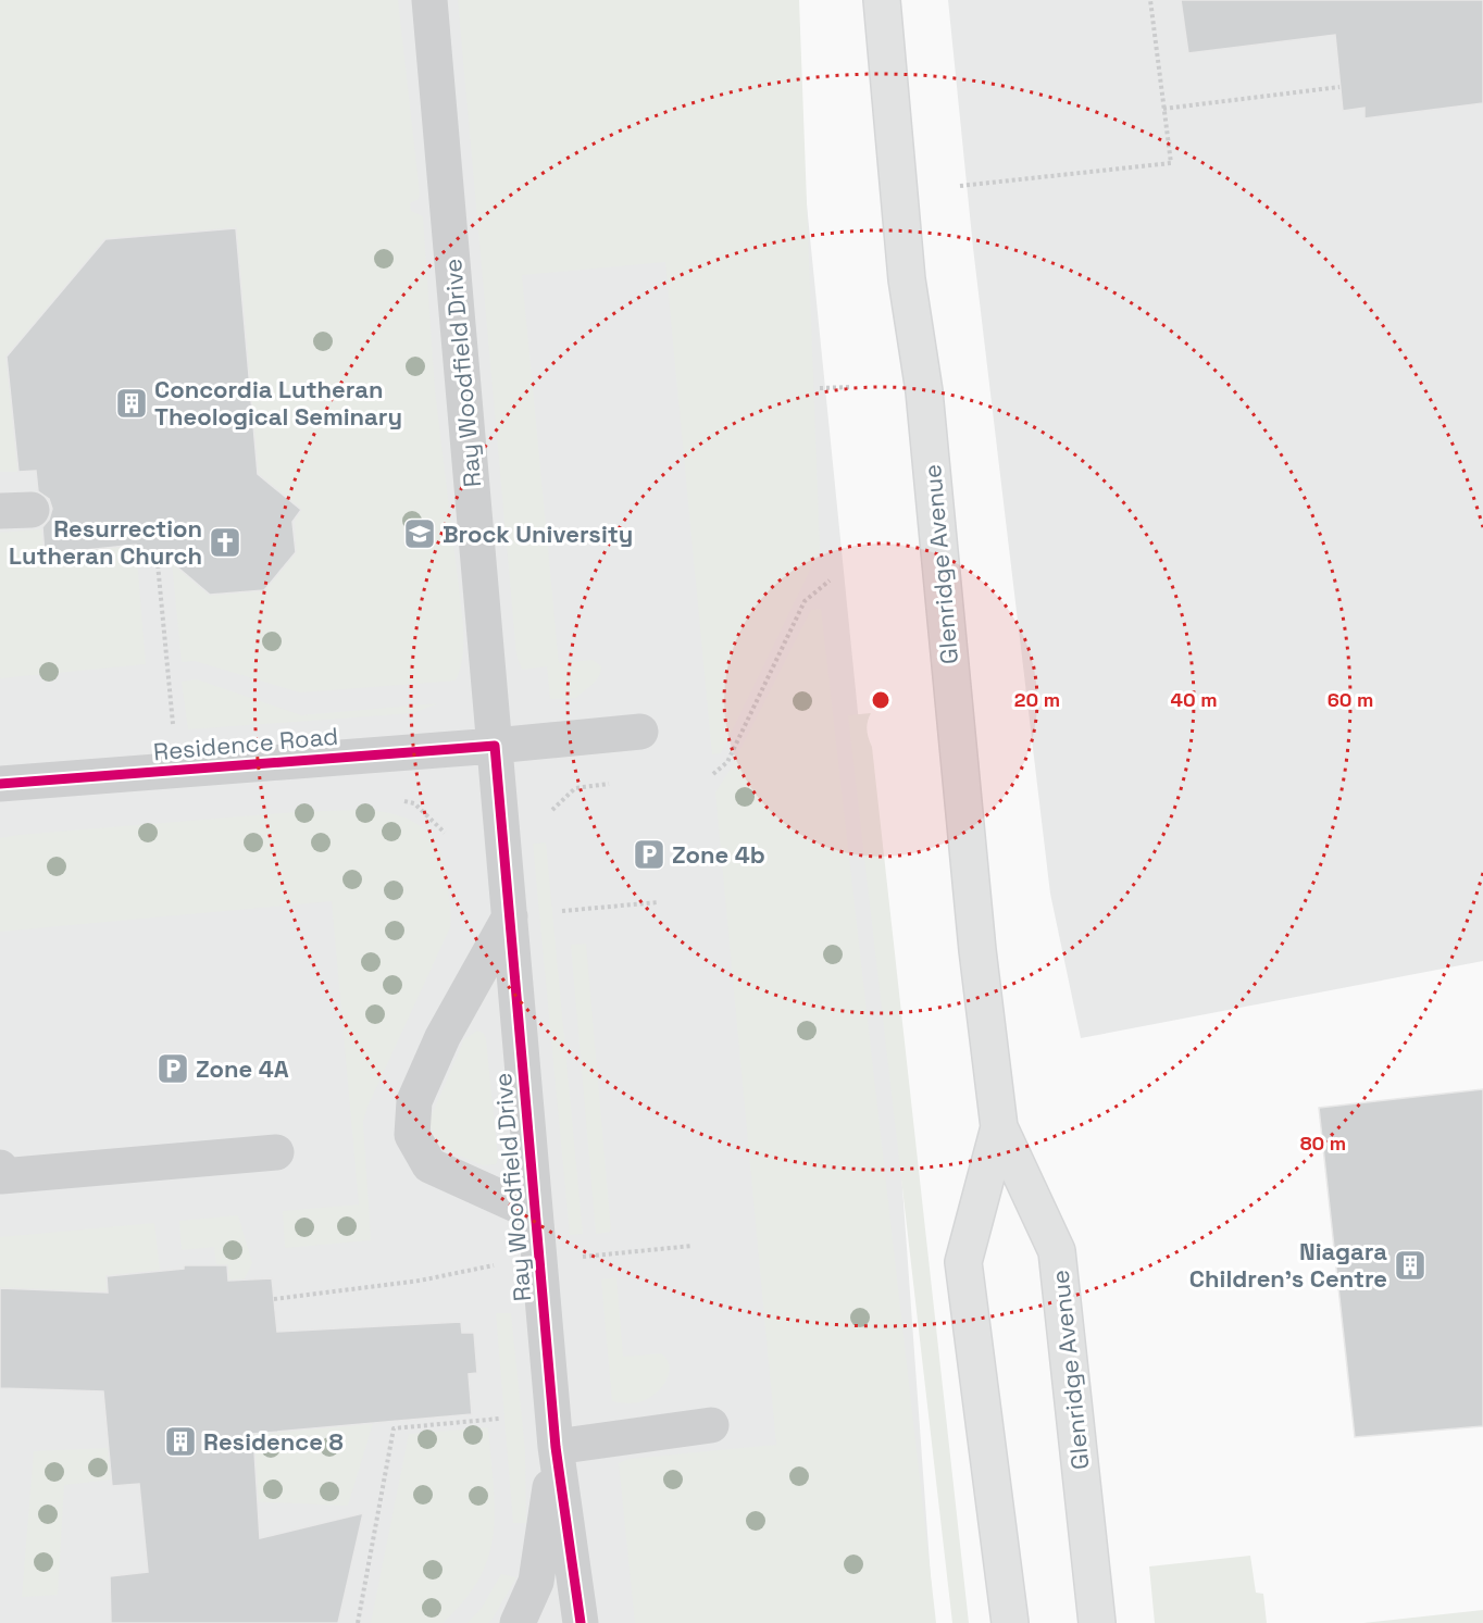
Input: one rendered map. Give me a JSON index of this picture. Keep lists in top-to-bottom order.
{
  "streets": {
    "main road": ["Glenridge Avenue"],
    "street": ["Ray Woodfield Drive", "Residence Road"]
  },
  "crossings": [
    ["Ray Woodfield Drive", "Residence Road"]
  ],
  "places": {
    "building": ["Concordia Lutheran Theological Seminary", "Niagara Children's Centre", "Residence 8"],
    "school or university": ["Brock University"],
    "church": ["Resurrection Lutheran Church"],
    "parking": ["Zone 4b", "Zone 4A"]
  },
  "rings": [
    "20 m",
    "40 m",
    "60 m",
    "80 m"
  ]
}
